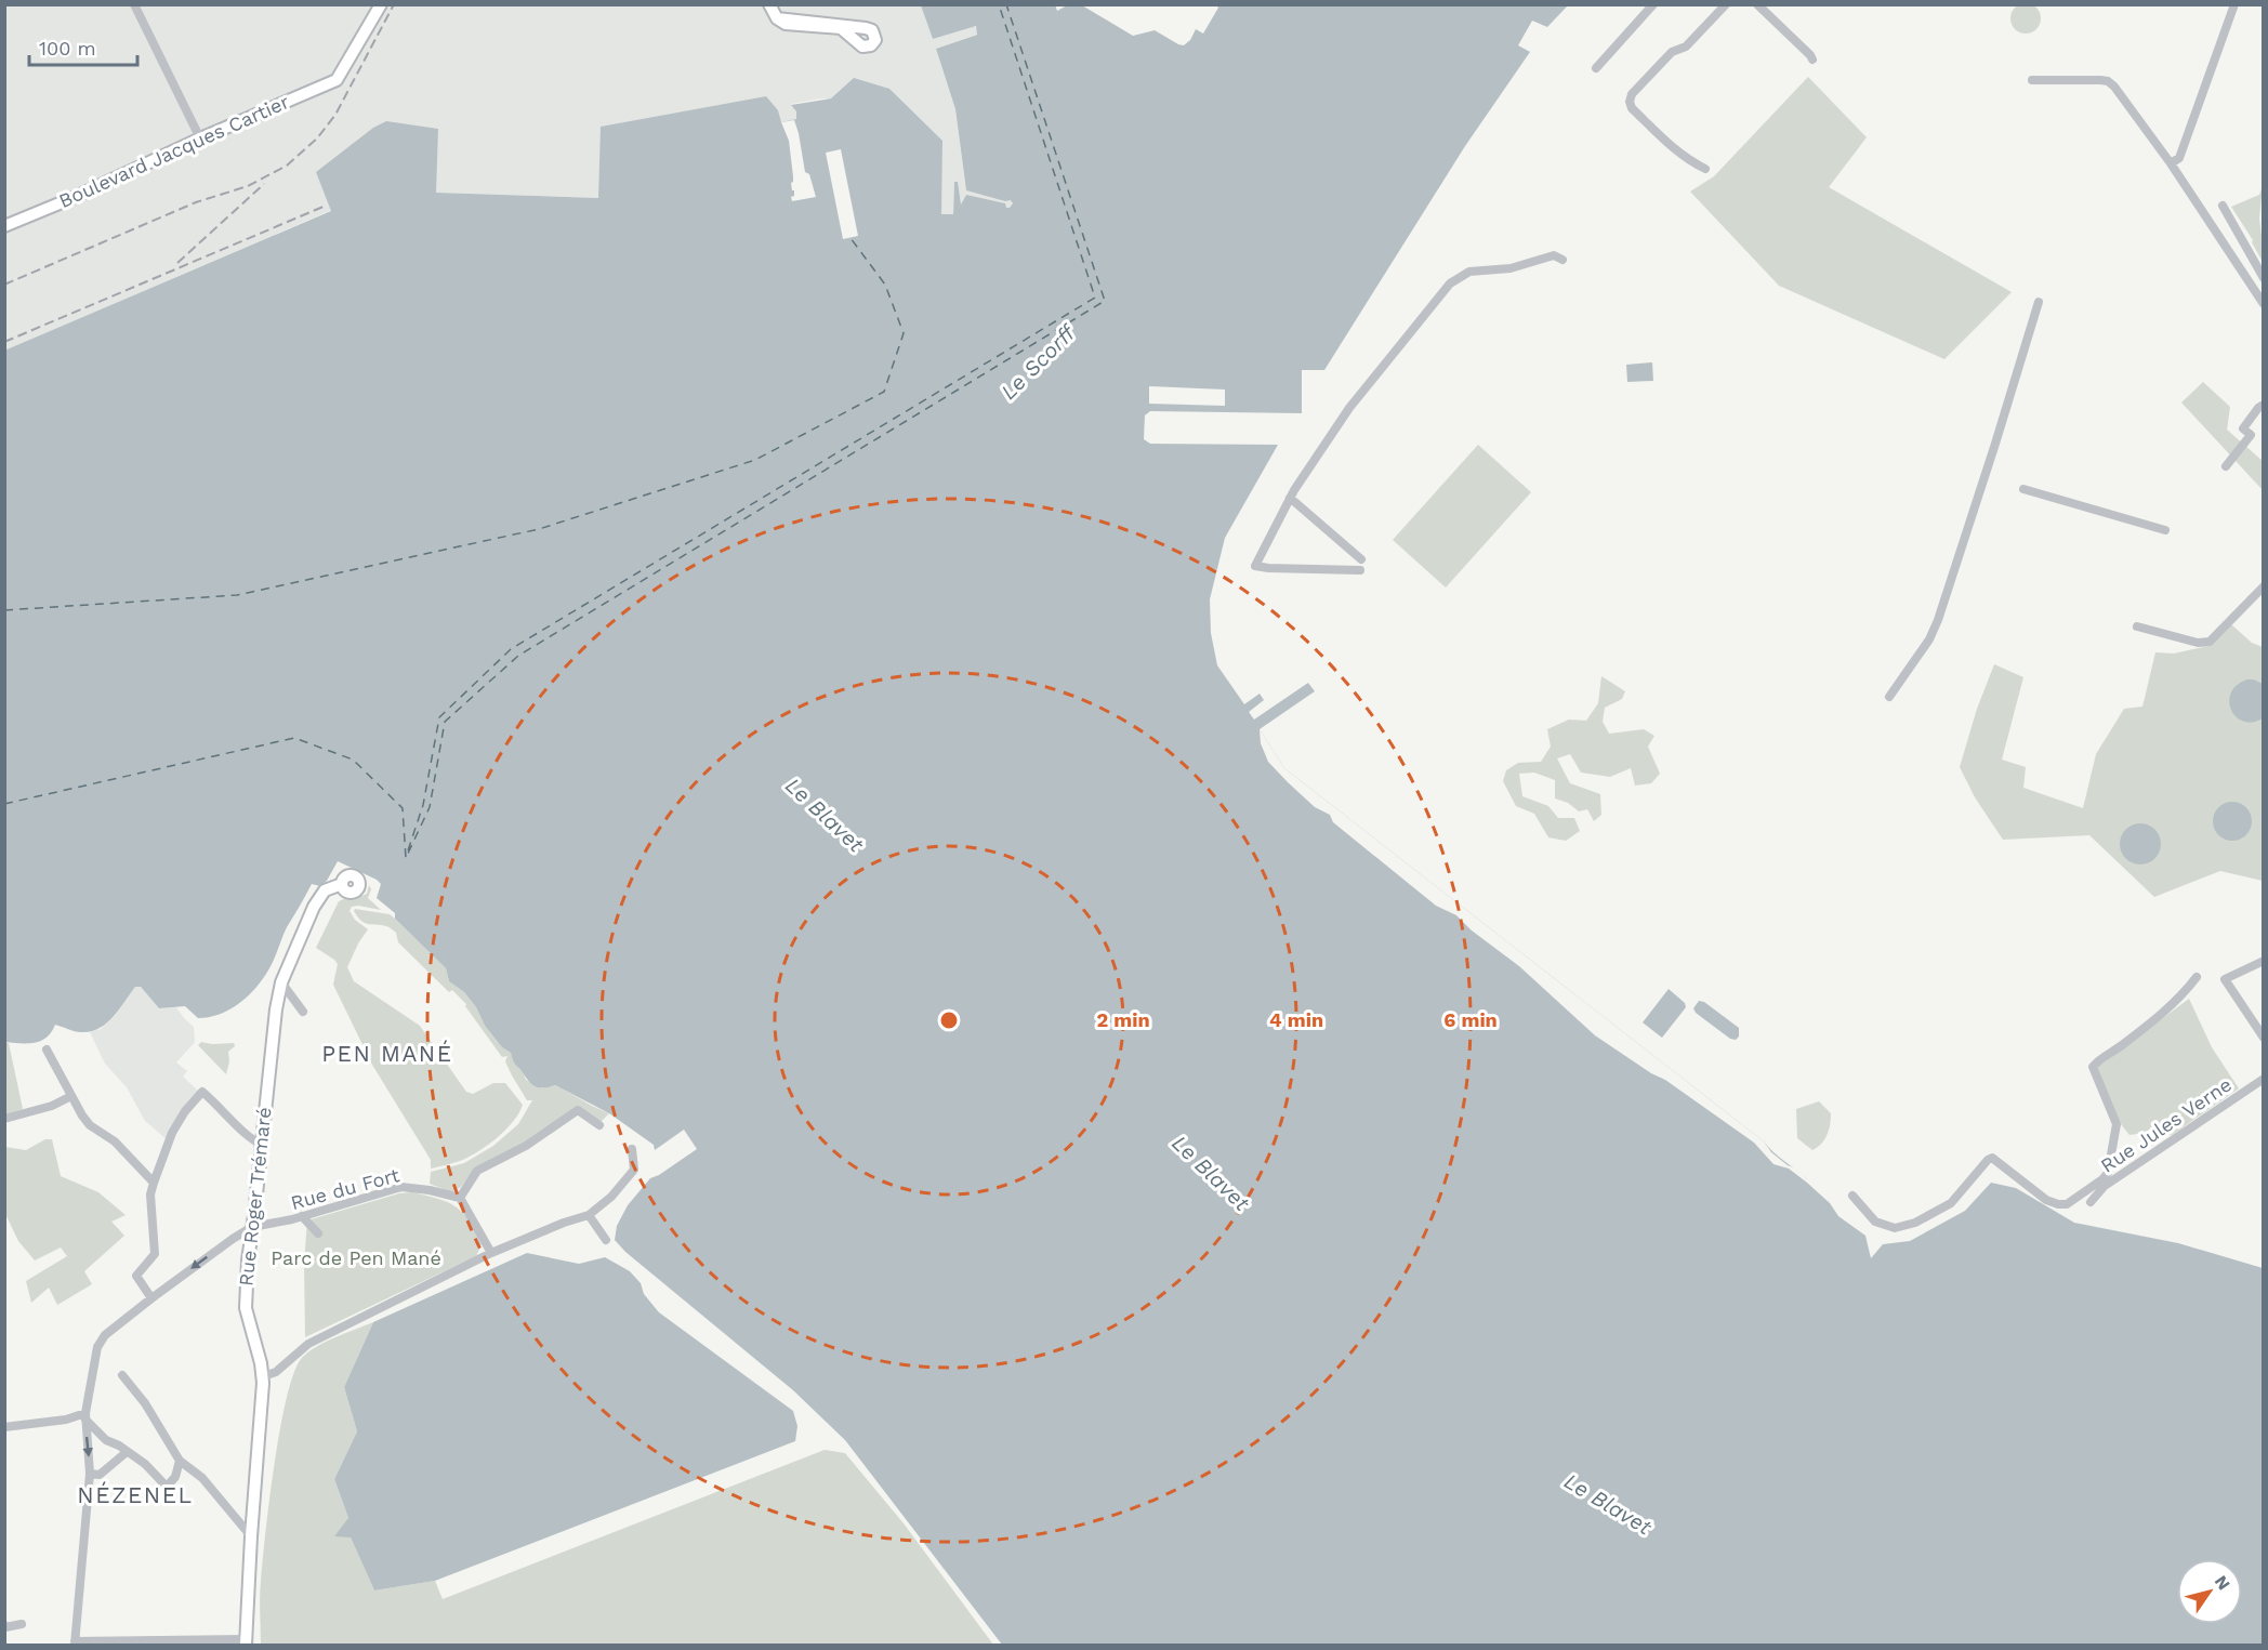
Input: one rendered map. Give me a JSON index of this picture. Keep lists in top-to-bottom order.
{
  "streets": {
    "street": [
      "Boulevard Jacques Cartier",
      "Rue Jules Verne",
      "Rue du Fort",
      "Rue Roger Trémaré"
    ]
  },
  "crossings": [
    ["Rue du Fort", "Rue Roger Trémaré"]
  ],
  "districts": ["PEN MANÉ", "NÉZENEL"],
  "water": ["Le Scorff", "Le Blavet"],
  "parks": ["Parc de Pen Mané"],
  "scale_bar": "100 m",
  "north": "top right",
  "rings": ["2 min", "4 min", "6 min"]
}
